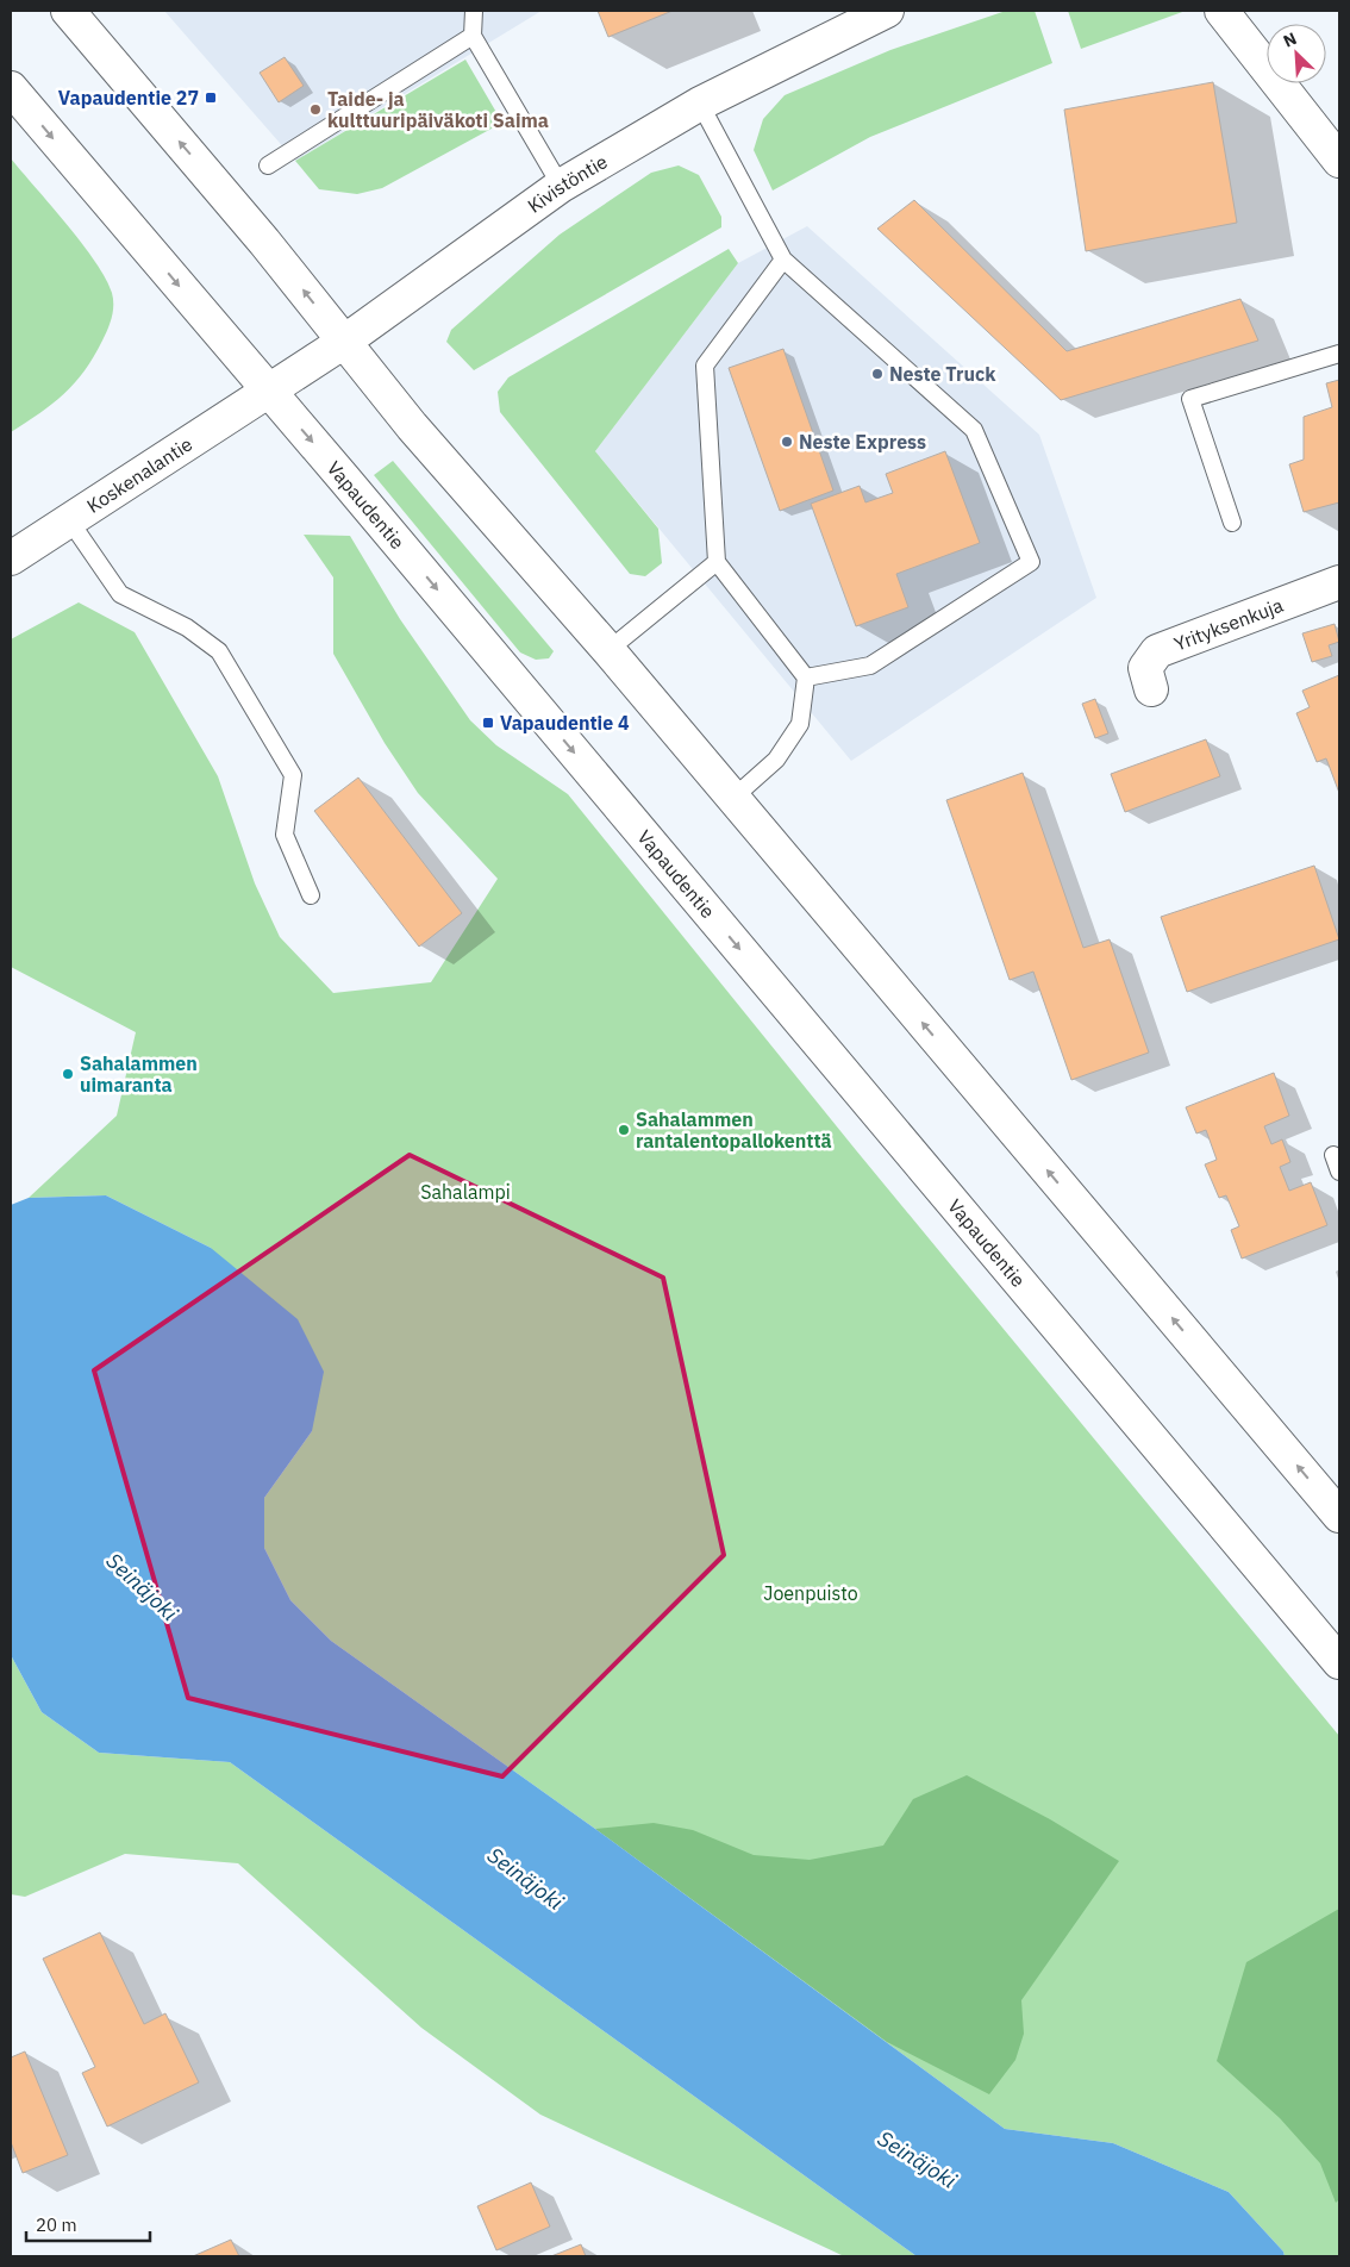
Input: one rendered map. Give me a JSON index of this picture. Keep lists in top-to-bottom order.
{
  "streets": {
    "main road": [
      "Kivistöntie",
      "Koskenalantie",
      "Vapaudentie",
      "Yrityksenkuja"
    ]
  },
  "crossings": [
    ["Kivistöntie", "Koskenalantie"],
    ["Kivistöntie", "Vapaudentie"],
    ["Koskenalantie", "Vapaudentie"]
  ],
  "water": ["Seinäjoki"],
  "parks": ["Sahalampi", "Joenpuisto"],
  "places": {
    "transit": ["Vapaudentie 27", "Vapaudentie 4"],
    "other": [
      "Taide- ja kulttuuripäiväkoti Saima",
      "Neste Truck",
      "Neste Express",
      "Sahalammen uimaranta",
      "Sahalammen rantalentopallokenttä"
    ]
  },
  "scale_bar": "20 m",
  "north": "top left"
}
